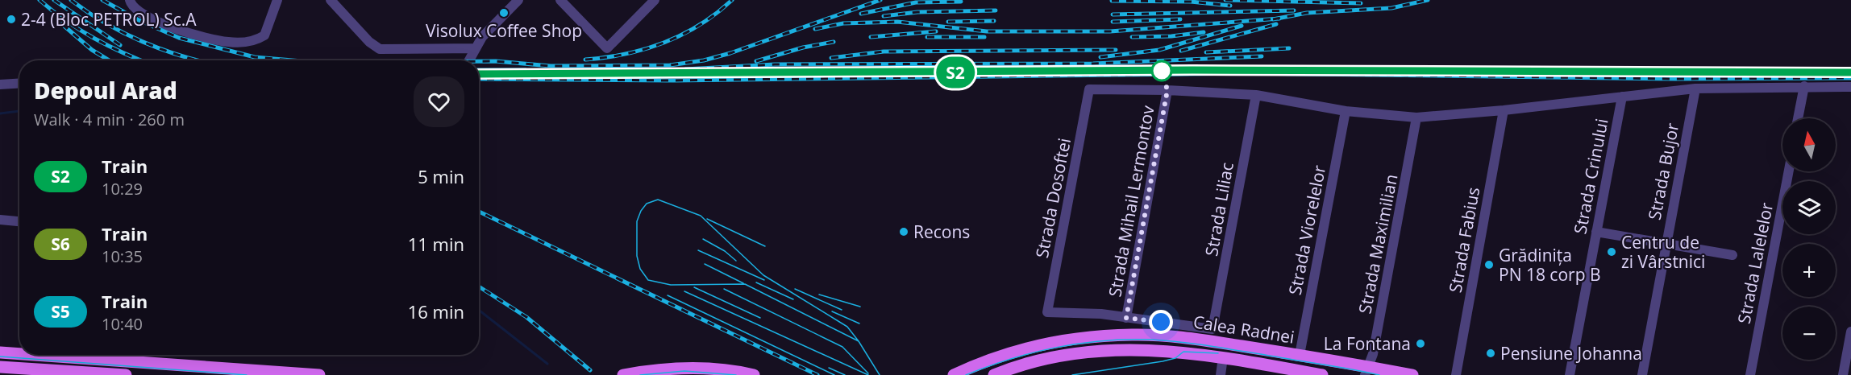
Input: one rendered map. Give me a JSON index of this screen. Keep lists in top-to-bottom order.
{
  "streets": {
    "main road": ["Calea Radnei"],
    "street": [
      "Strada Bujor",
      "Strada Crinului",
      "Strada Dosoftei",
      "Strada Mihail Lermontov",
      "Strada Liliac",
      "Strada Viorelelor",
      "Strada Fabius",
      "Strada Maximilian",
      "Strada Lalelelor"
    ]
  },
  "crossings": [
    ["Strada Dosoftei", "Strada Mihail Lermontov"],
    ["Strada Dosoftei", "Strada Liliac"],
    ["Strada Mihail Lermontov", "Strada Liliac"],
    ["Strada Viorelelor", "Calea Radnei"],
    ["Strada Maximilian", "Calea Radnei"]
  ],
  "places": [
    "Visolux Coffee Shop",
    "2-4 (Bloc PETROL) Sc.A",
    "Recons",
    "Centru de zi Vârstnici",
    "Grădinița PN 18 corp B",
    "La Fontana",
    "Pensiune Johanna"
  ],
  "north": "top",
  "page": {
    "on_map": "S2",
    "heading": ["Depoul Arad", "Walk · 4 min · 260 m"],
    "map_buttons": ["+", "−"],
    "list": [
      {
        "mark": "S2",
        "name": "Train",
        "note": "10:29",
        "value": "5 min"
      },
      {
        "mark": "S6",
        "name": "Train",
        "note": "10:35",
        "value": "11 min"
      },
      {
        "mark": "S5",
        "name": "Train",
        "note": "10:40",
        "value": "16 min"
      }
    ]
  }
}
